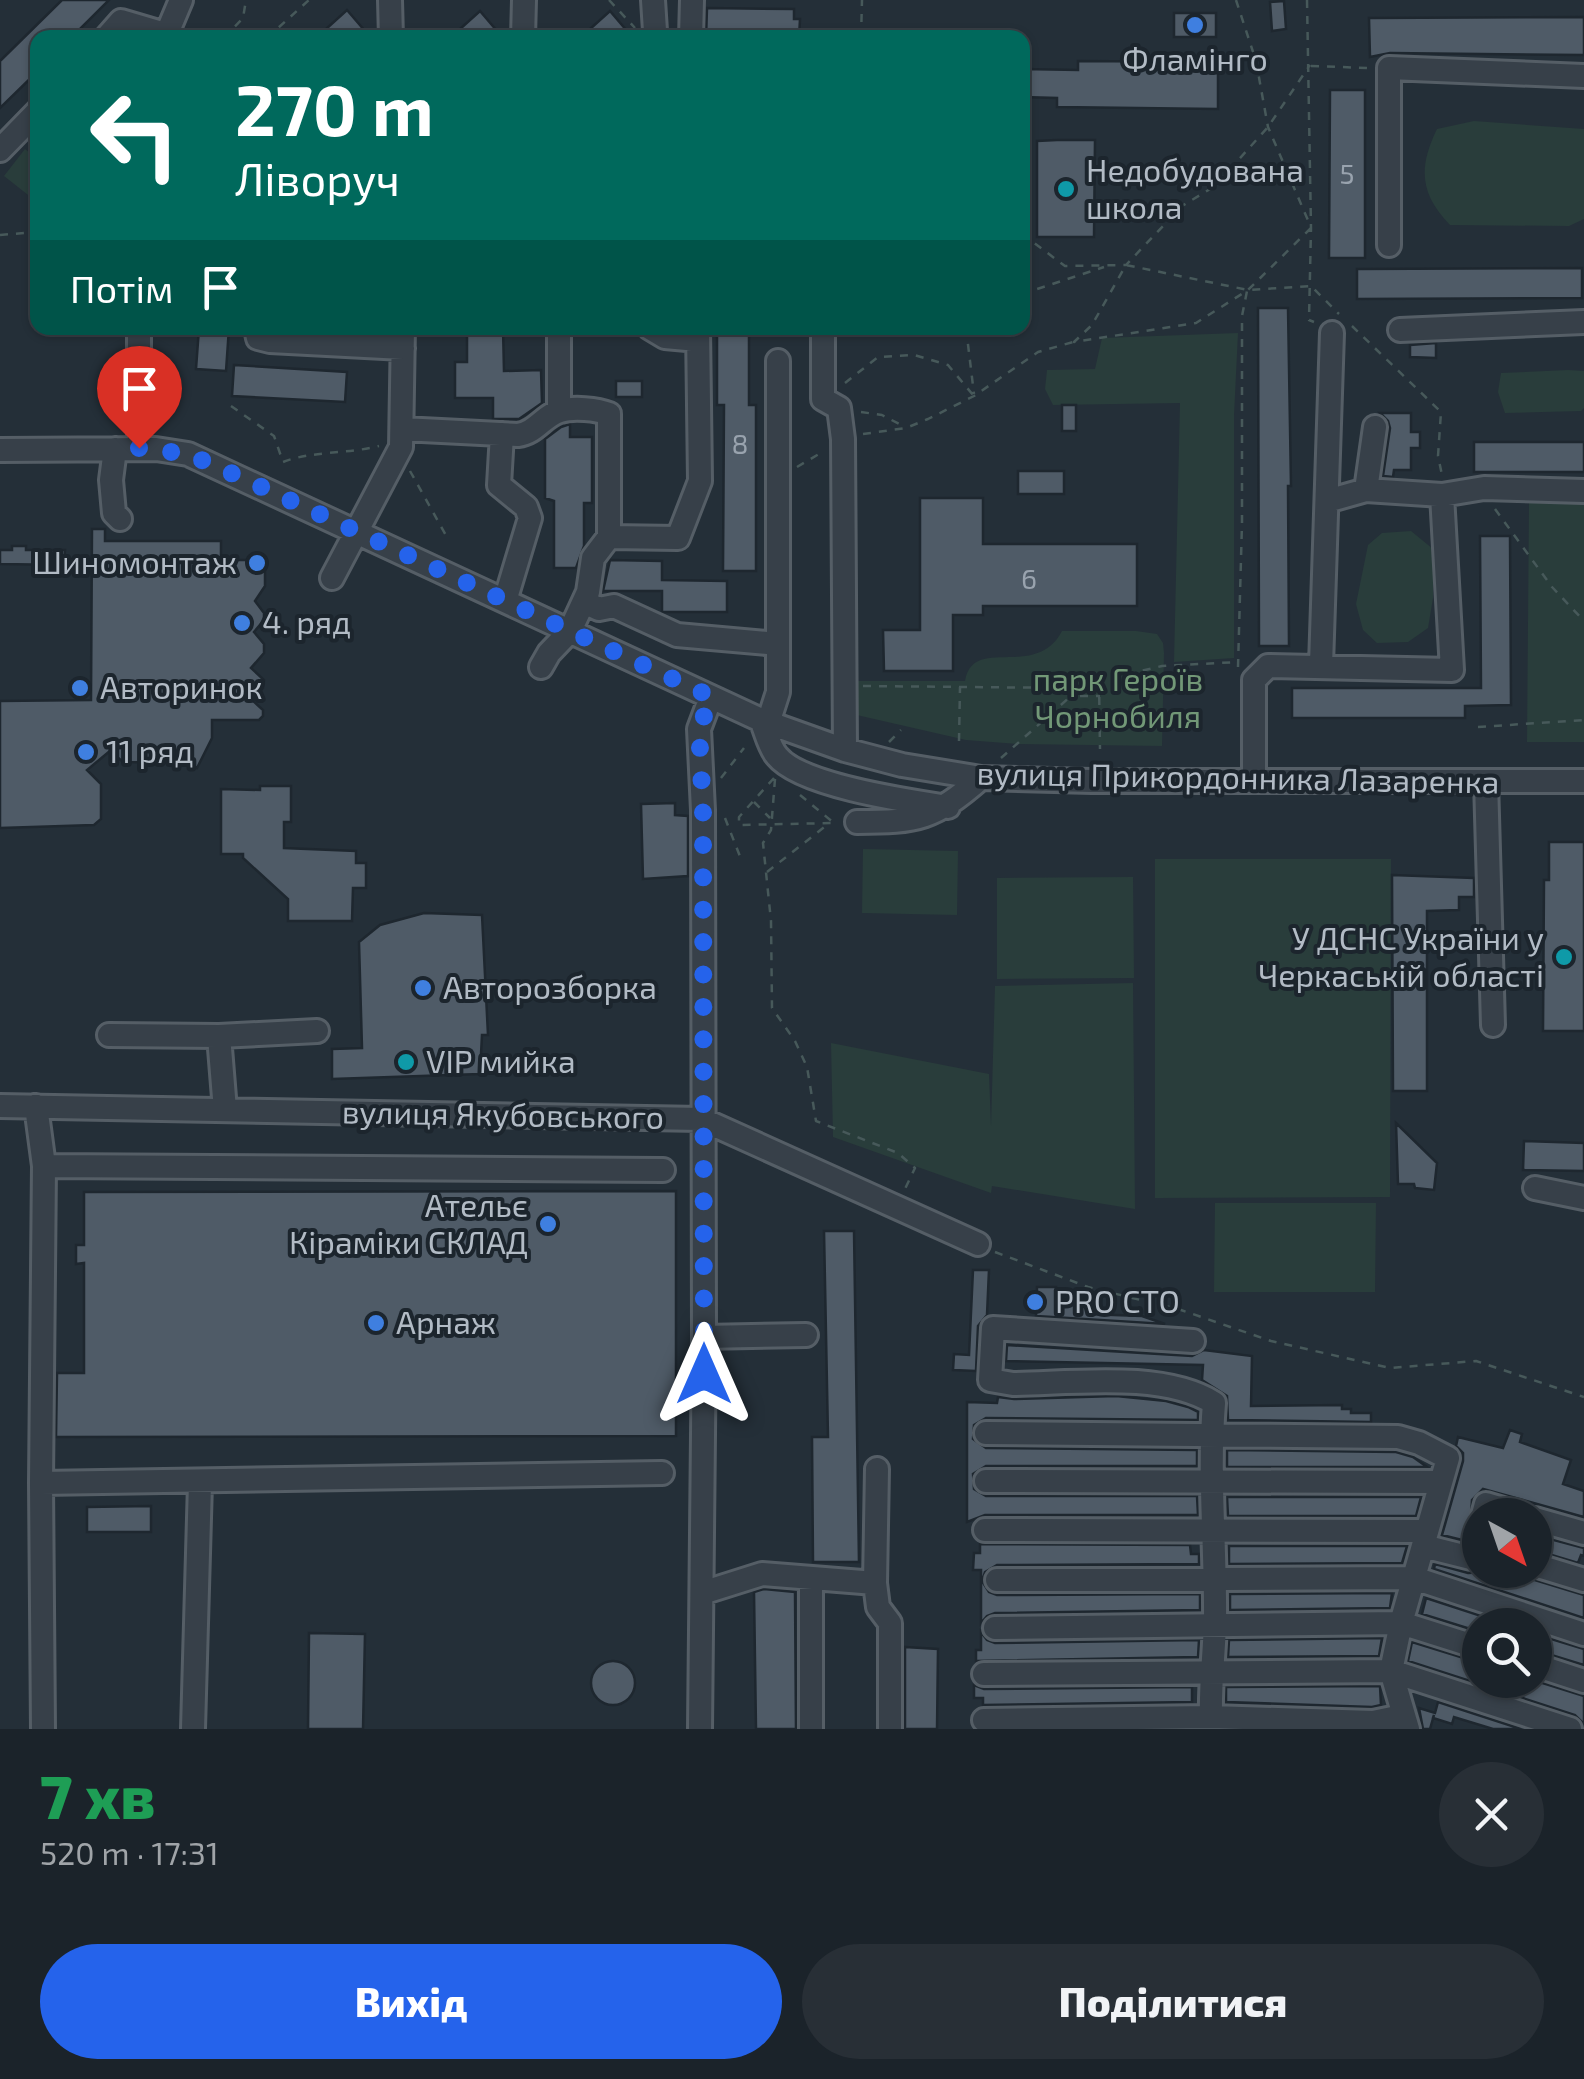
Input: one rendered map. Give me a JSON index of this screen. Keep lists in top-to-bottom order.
{
  "streets": {
    "street": ["вулиця Прикордонника Лазаренка", "вулиця Якубовського"]
  },
  "parks": ["парк Героїв Чорнобиля"],
  "places": [
    "Фламінго",
    "Недобудована школа",
    "Шиномонтаж",
    "4. ряд",
    "Авторинок",
    "11 ряд",
    "У ДСНС України у Черкаській області",
    "Авторозборка",
    "VIP мийка",
    "Ательє Кіраміки СКЛАД",
    "PRO СТО",
    "Арнаж"
  ],
  "house_numbers": ["5", "8", "6"],
  "north": "bottom right",
  "page": {
    "turn": ["270 m", "Ліворуч"],
    "then": "Потім",
    "heading": ["7 хв", "520 m · 17:31"],
    "buttons": ["Вихід", "Поділитися"]
  }
}
